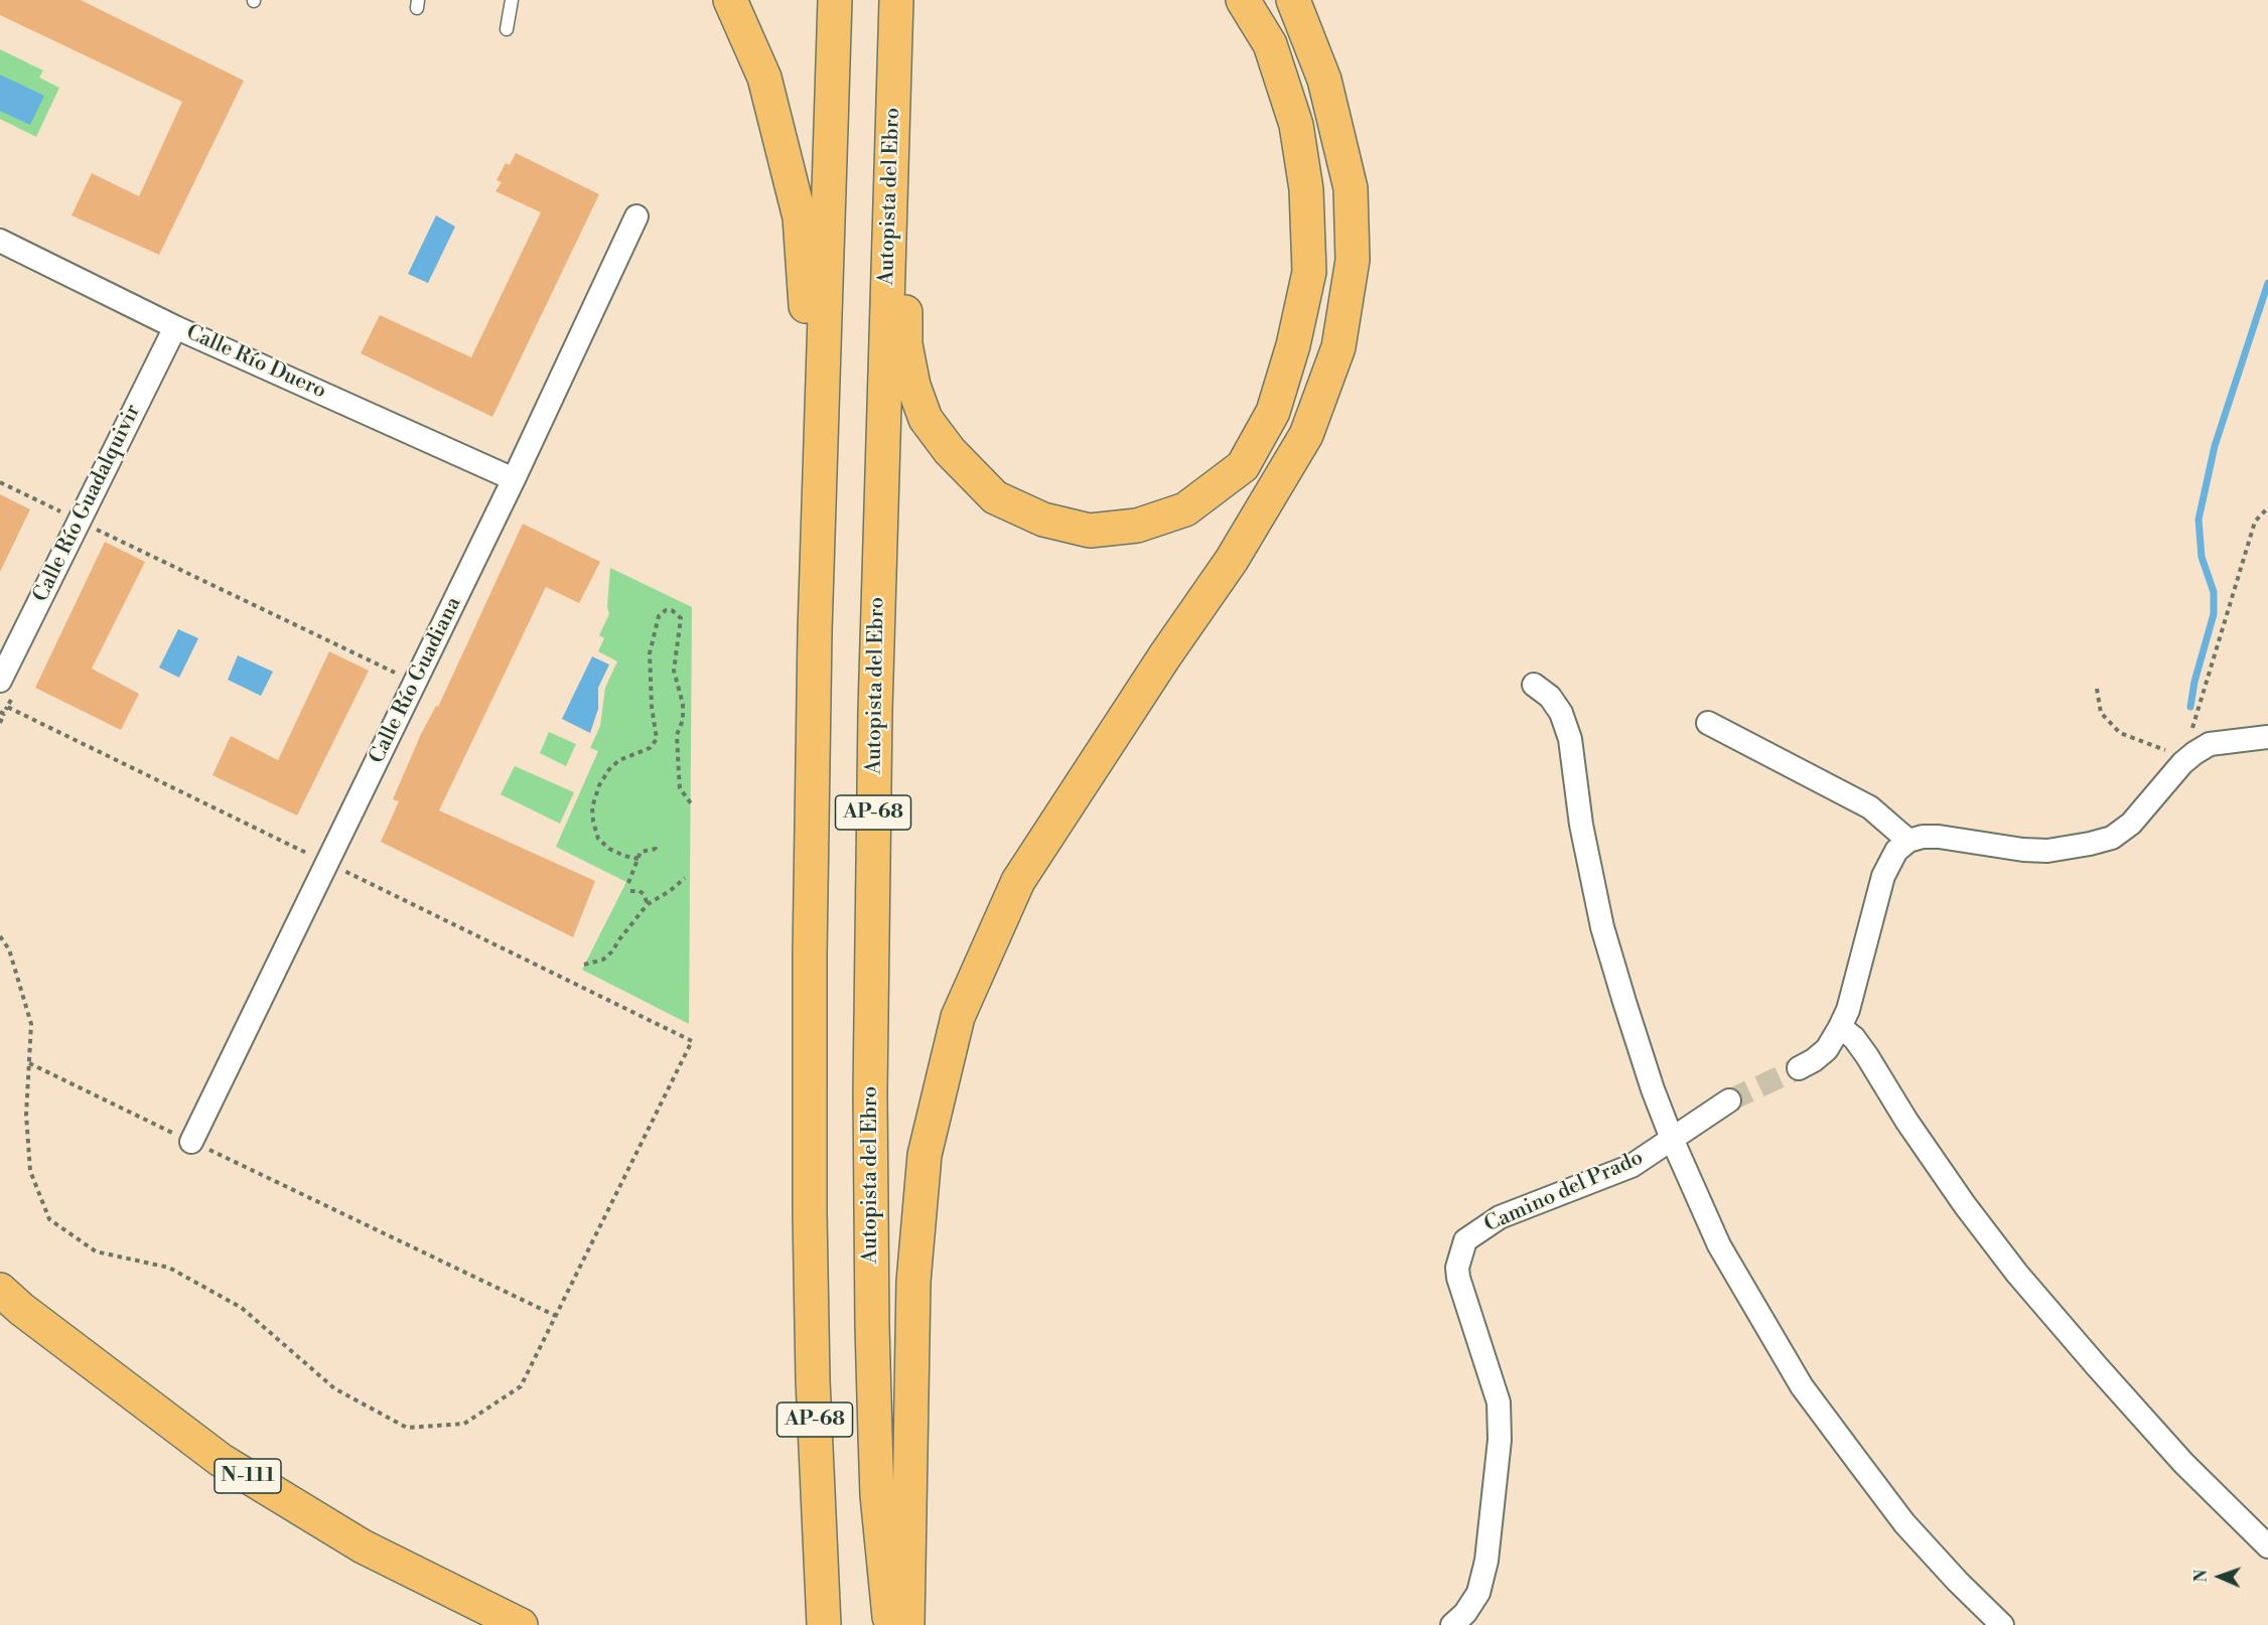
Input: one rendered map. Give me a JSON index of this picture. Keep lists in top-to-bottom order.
{
  "streets": {
    "highway": ["Autopista del Ebro", "AP-68", "N-111"],
    "street": [
      "Calle Río Duero",
      "Calle Río Guadalquivir",
      "Calle Río Guadiana",
      "Camino del Prado"
    ]
  },
  "crossings": [
    ["Calle Río Duero", "Calle Río Guadalquivir"],
    ["Calle Río Duero", "Calle Río Guadiana"]
  ],
  "north": "left"
}
